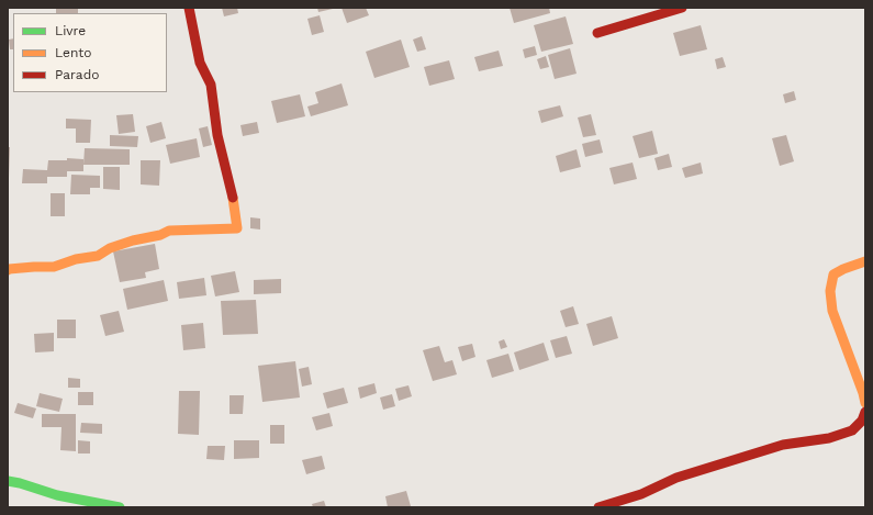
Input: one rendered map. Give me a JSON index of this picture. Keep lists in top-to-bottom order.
{
  "legend": ["Livre", "Lento", "Parado"]
}
